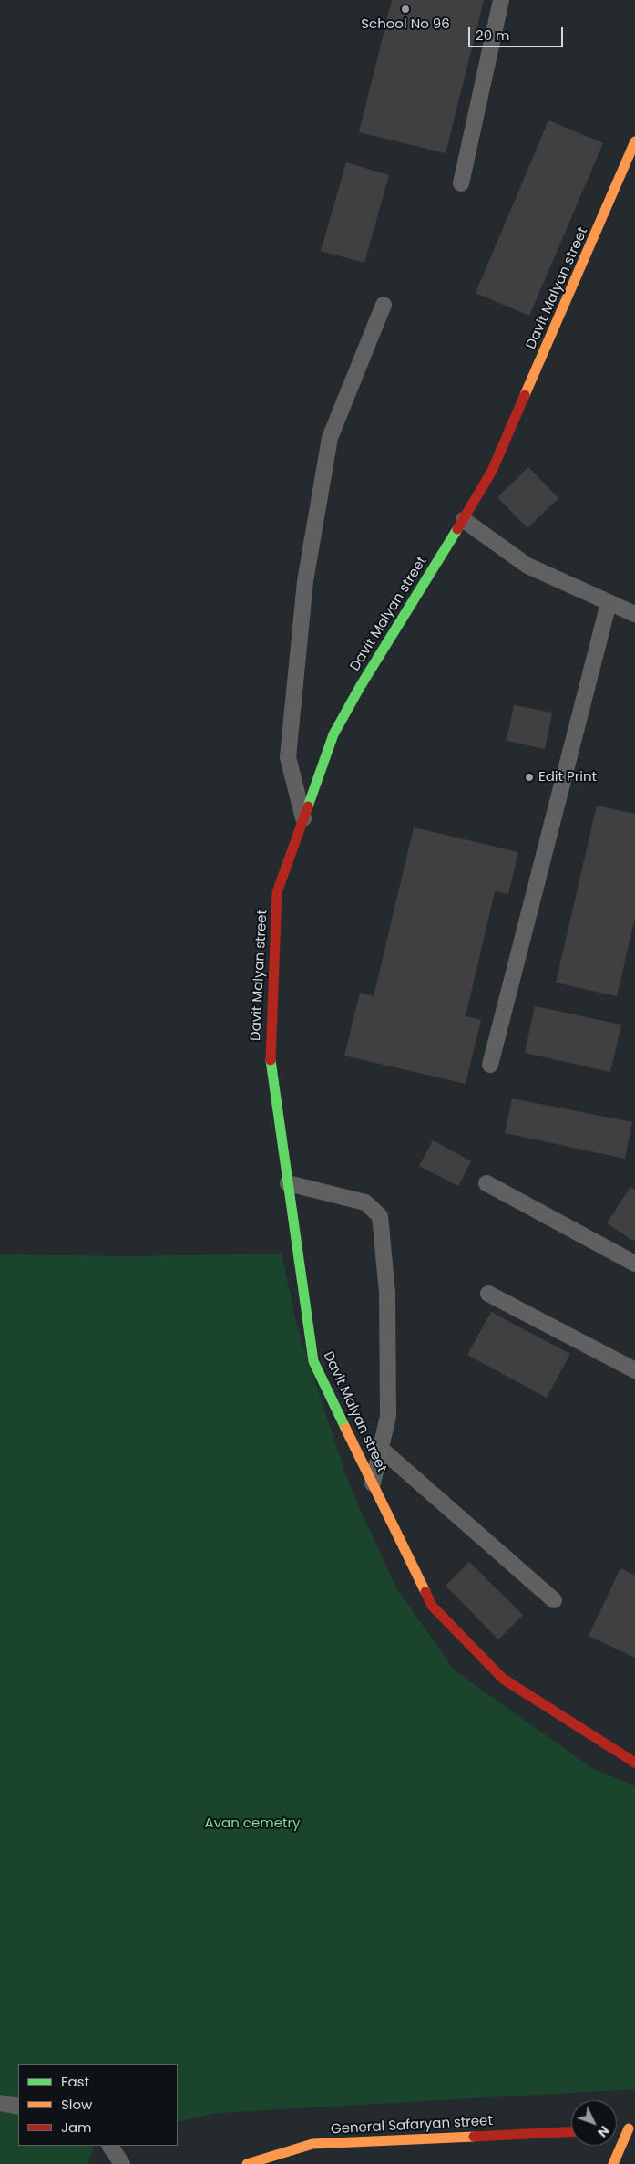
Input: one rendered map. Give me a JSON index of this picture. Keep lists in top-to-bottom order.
{
  "streets": {
    "street": ["Davit Malyan street", "General Safaryan street"]
  },
  "parks": ["Avan cemetry"],
  "places": ["School No 96", "Edit Print"],
  "legend": ["Fast", "Slow", "Jam"],
  "scale_bar": "20 m",
  "north": "bottom right"
}
